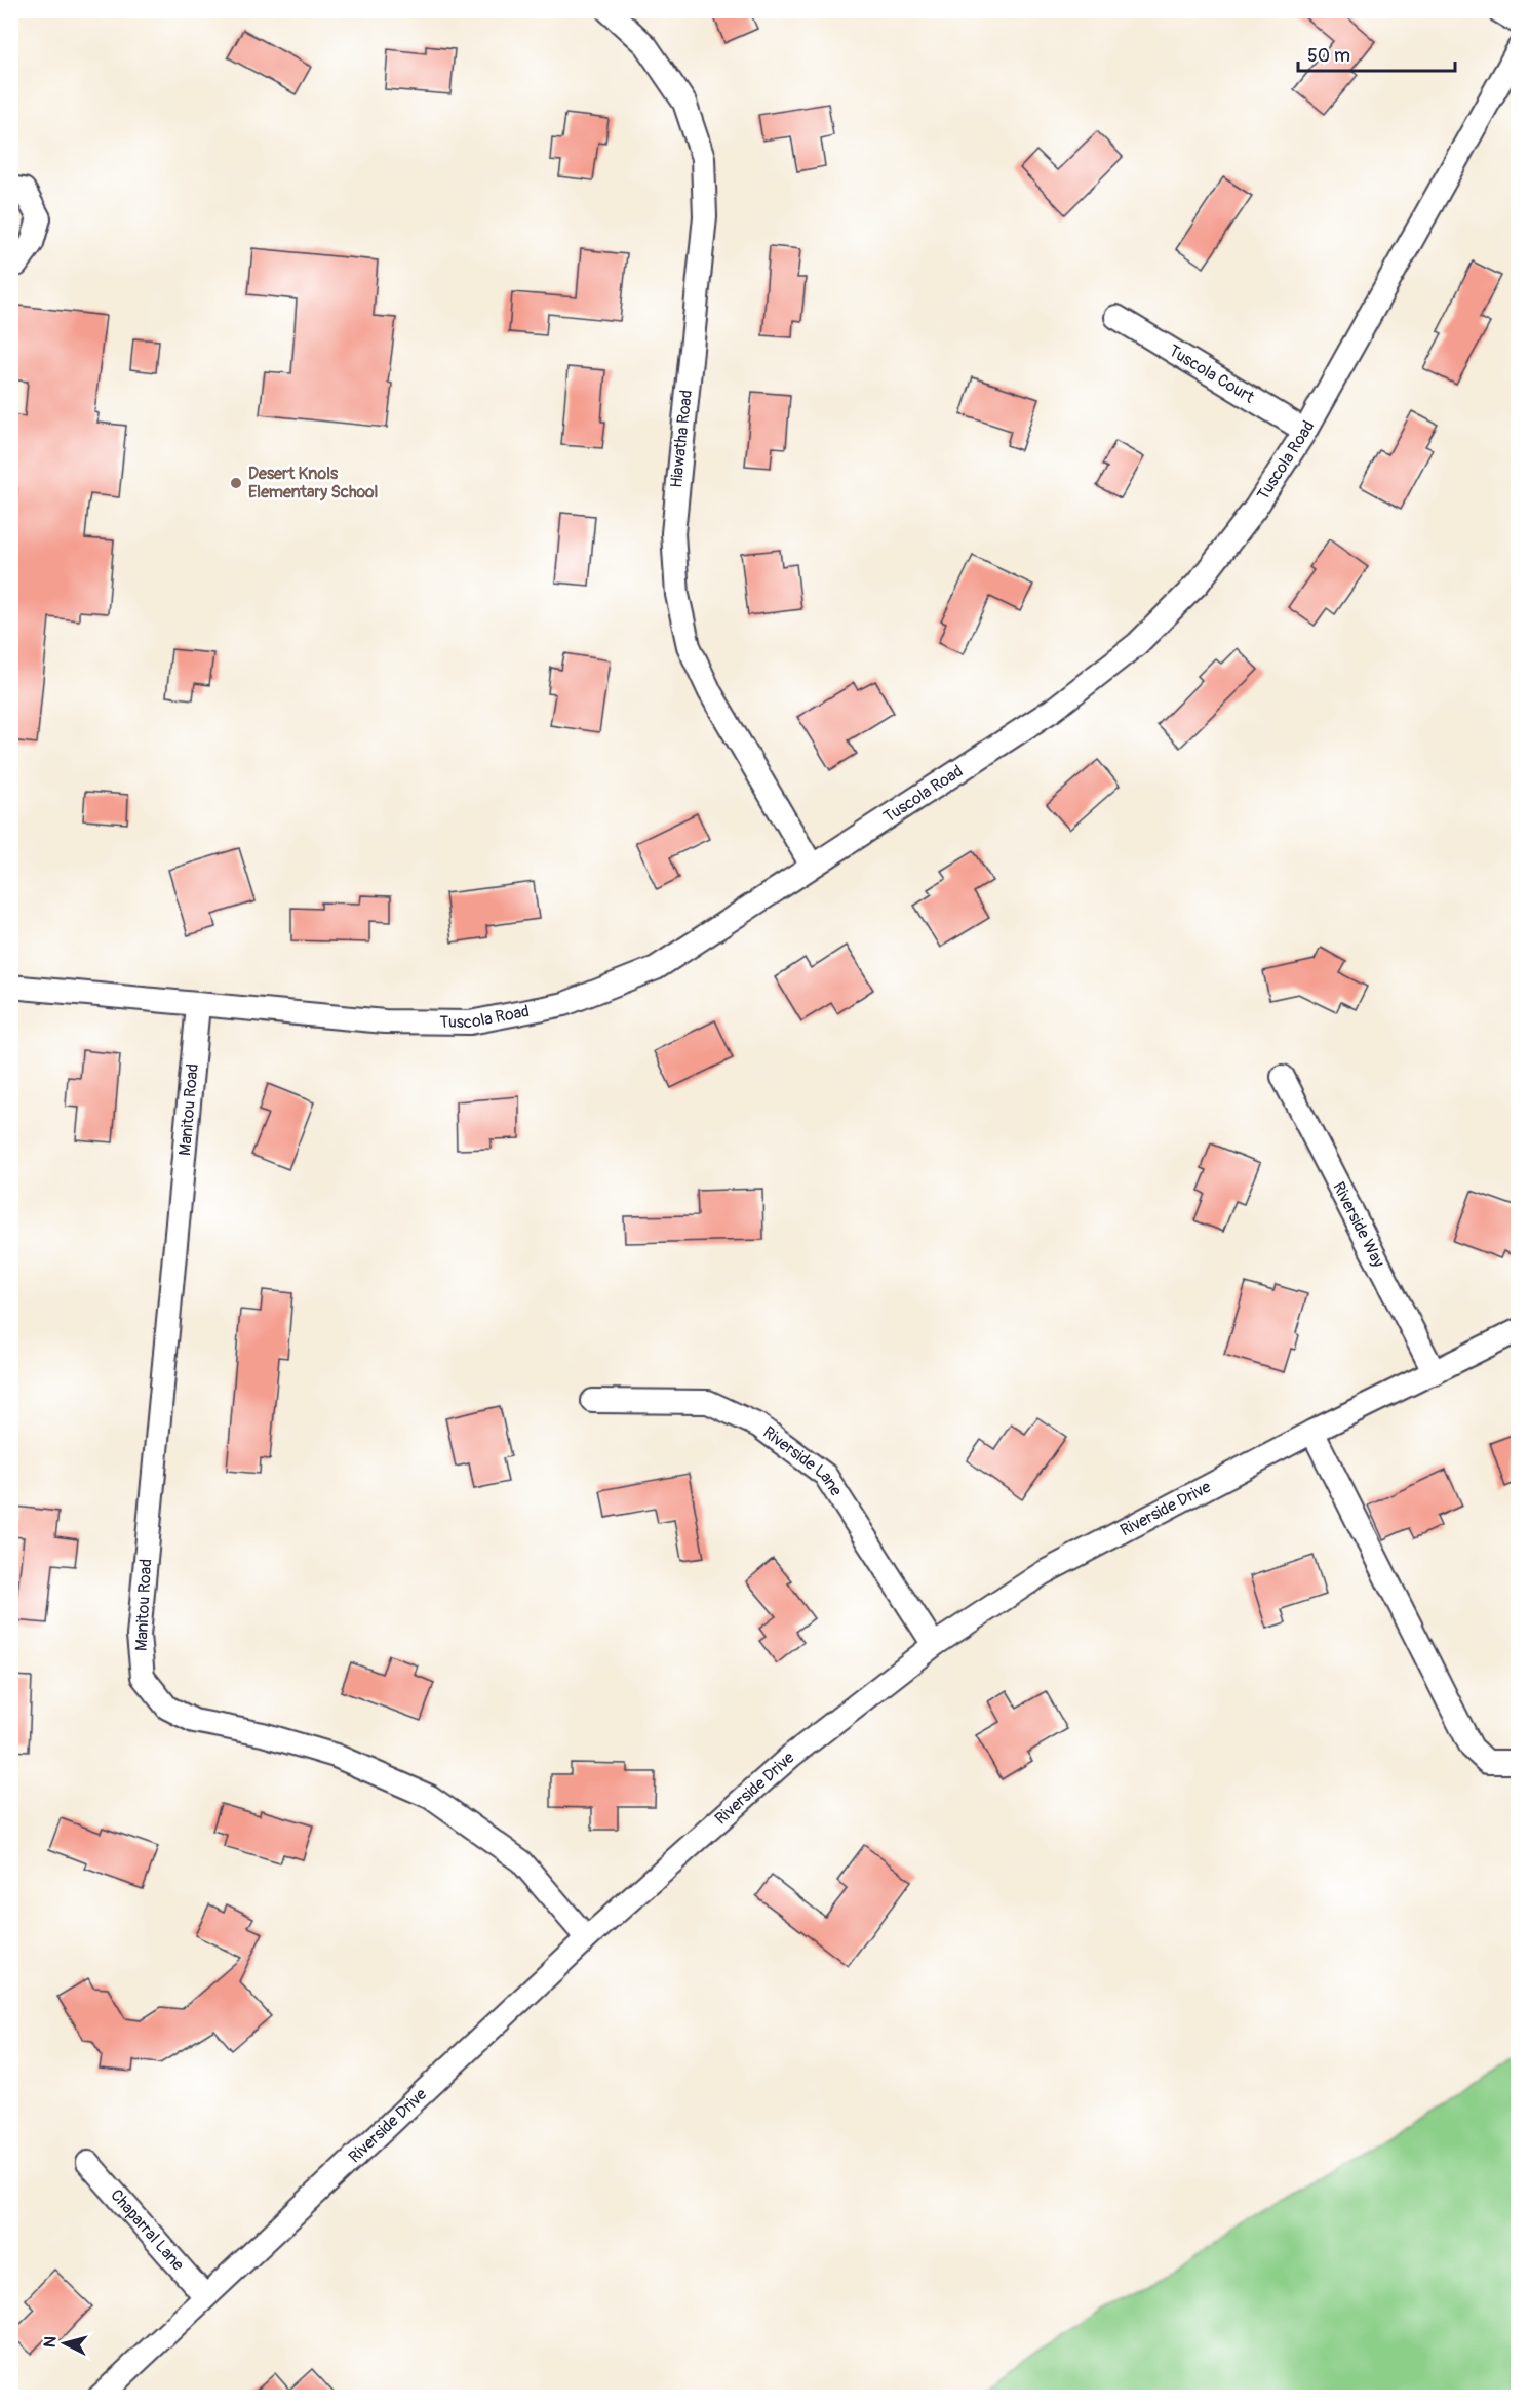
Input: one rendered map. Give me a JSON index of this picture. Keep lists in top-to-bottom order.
{
  "streets": {
    "street": [
      "Tuscola Court",
      "Hiawatha Road",
      "Tuscola Road",
      "Manitou Road",
      "Riverside Way",
      "Riverside Lane",
      "Riverside Drive",
      "Chaparral Lane"
    ]
  },
  "crossings": [
    ["Tuscola Court", "Tuscola Road"],
    ["Hiawatha Road", "Tuscola Road"],
    ["Tuscola Road", "Manitou Road"],
    ["Manitou Road", "Riverside Drive"],
    ["Riverside Way", "Riverside Drive"],
    ["Riverside Lane", "Riverside Drive"],
    ["Riverside Drive", "Chaparral Lane"]
  ],
  "places": ["Desert Knols Elementary School"],
  "scale_bar": "50 m",
  "north": "left"
}
